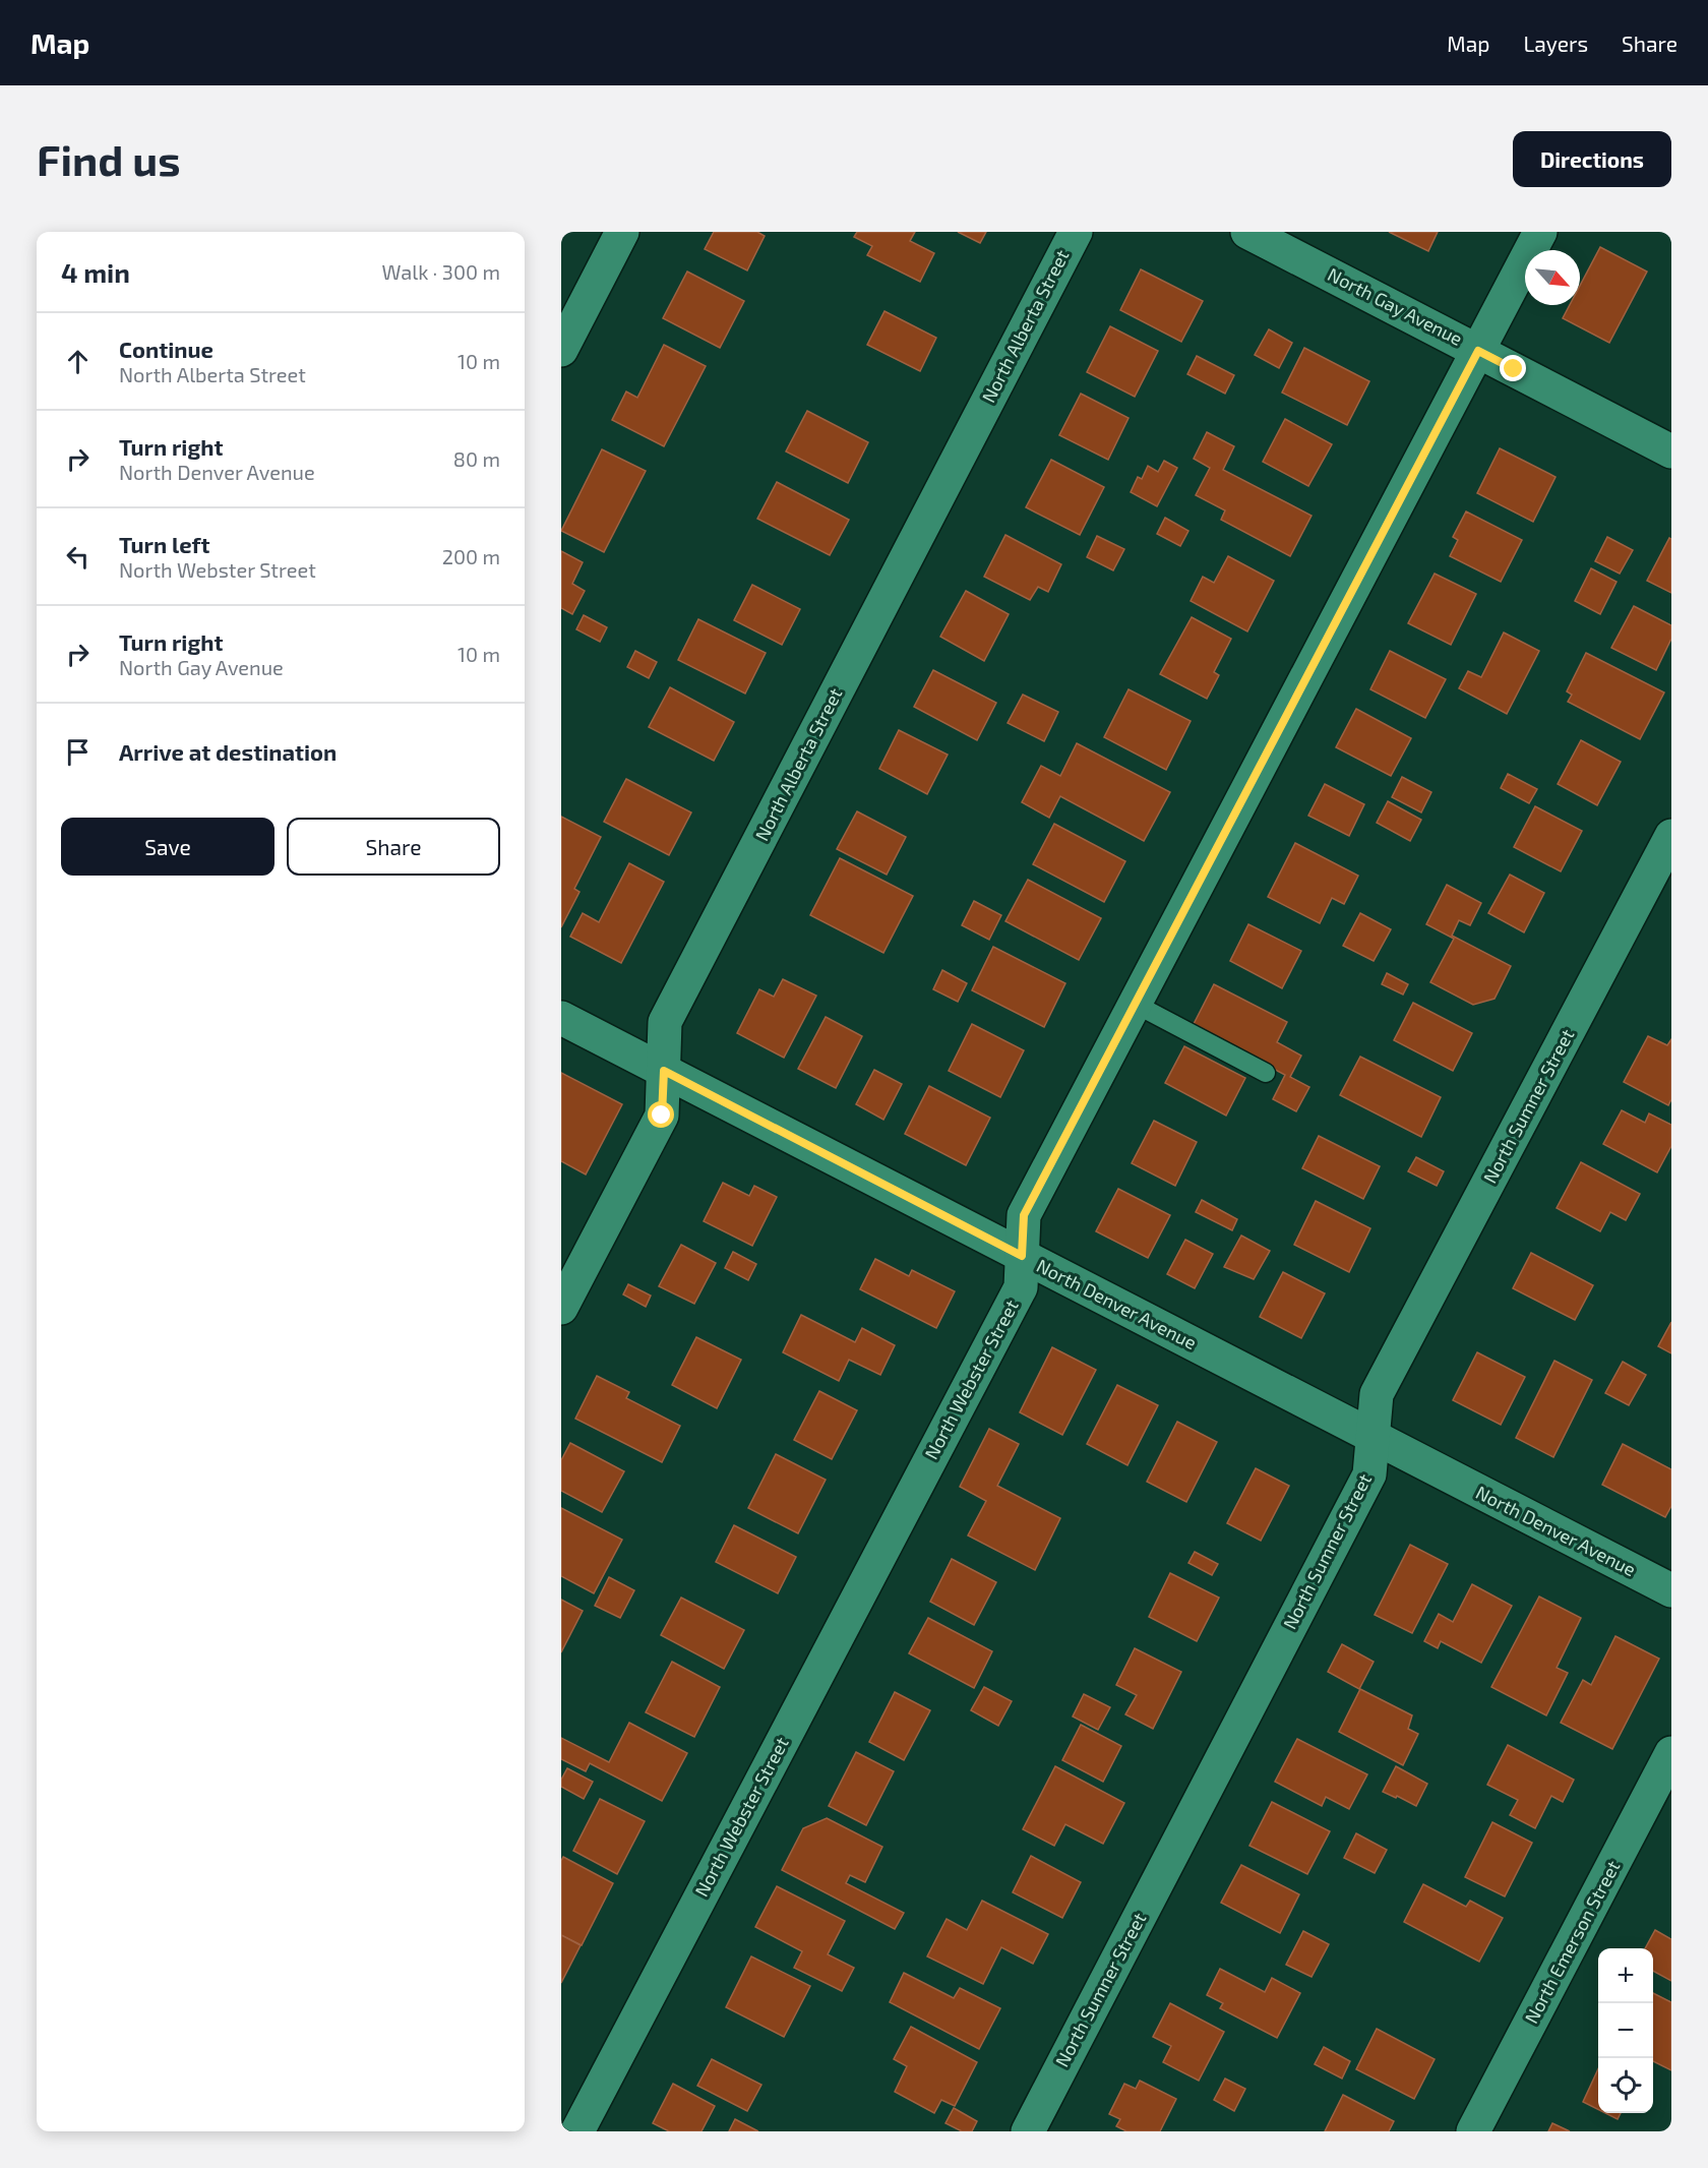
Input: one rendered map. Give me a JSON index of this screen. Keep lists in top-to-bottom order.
{
  "streets": {
    "street": [
      "North Gay Avenue",
      "North Alberta Street",
      "North Sumner Street",
      "North Denver Avenue",
      "North Webster Street",
      "North Emerson Street"
    ]
  },
  "crossings": [
    ["North Gay Avenue", "North Webster Street"],
    ["North Alberta Street", "North Denver Avenue"],
    ["North Sumner Street", "North Denver Avenue"],
    ["North Denver Avenue", "North Webster Street"]
  ],
  "north": "bottom right",
  "page": {
    "header": "Map",
    "nav": ["Map", "Layers", "Share"],
    "buttons": [
      "Directions",
      ["Save", "Share"]
    ],
    "title": "Find us",
    "heading": ["4 min", "Walk · 300 m"],
    "list": [
      ["Continue", "North Alberta Street", "10 m"],
      ["Turn right", "North Denver Avenue", "80 m"],
      ["Turn left", "North Webster Street", "200 m"],
      ["Turn right", "North Gay Avenue", "10 m"],
      "Arrive at destination"
    ],
    "map_buttons": ["+", "−"]
  }
}
